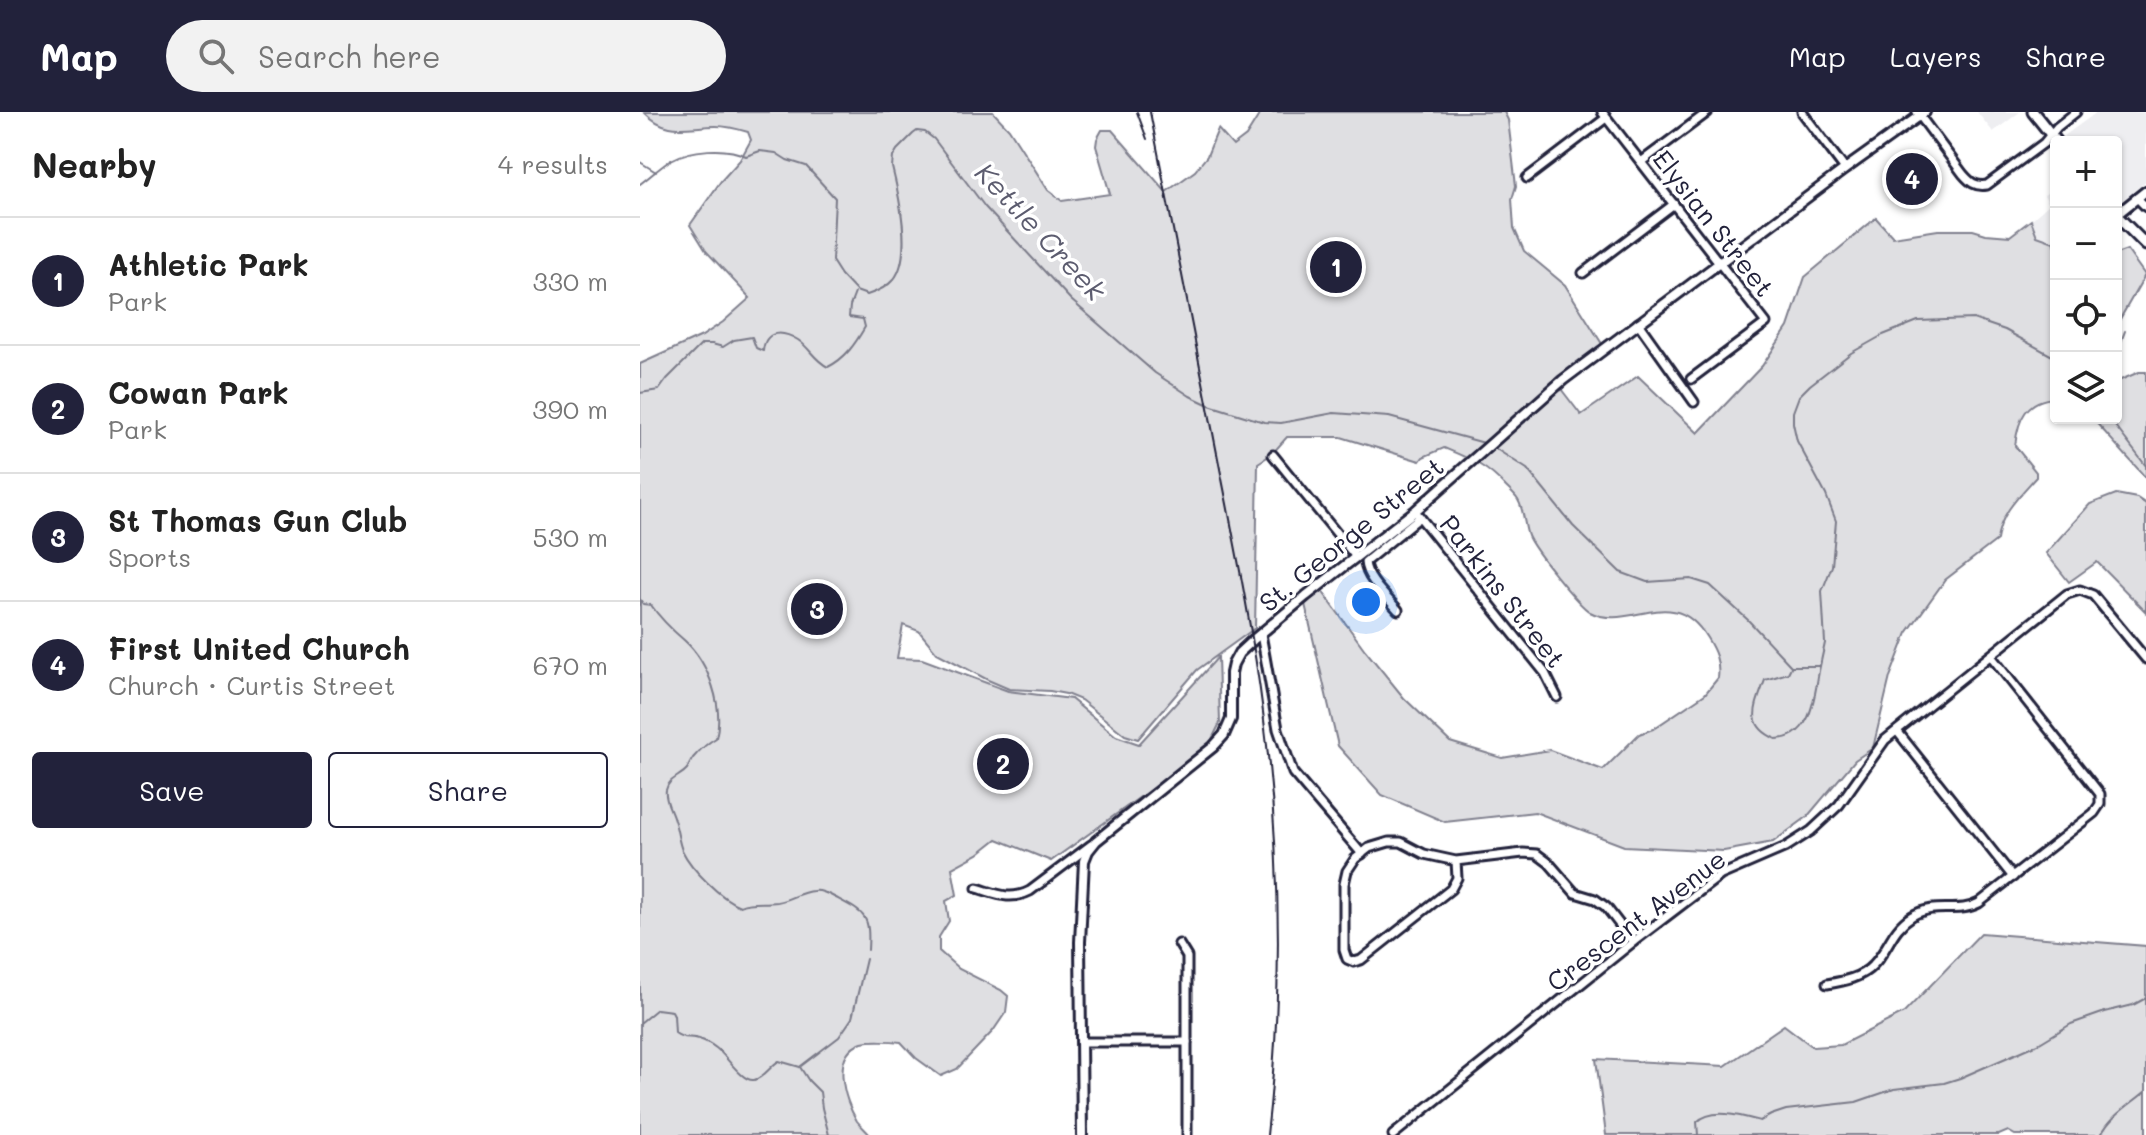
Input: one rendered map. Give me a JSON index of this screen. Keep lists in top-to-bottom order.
{
  "streets": {
    "street": [
      "Elysian Street",
      "St. George Street",
      "Parkins Street",
      "Crescent Avenue"
    ]
  },
  "crossings": [
    ["Elysian Street", "St. George Street"],
    ["St. George Street", "Parkins Street"]
  ],
  "water": ["Kettle Creek"],
  "page": {
    "header": "Map",
    "search": "Search here",
    "nav": ["Map", "Layers", "Share"],
    "heading": ["Nearby", "4 results"],
    "map_buttons": ["+", "−"],
    "pins": [
      "4",
      "1",
      "3",
      "2"
    ],
    "list": [
      {
        "mark": "1",
        "name": "Athletic Park",
        "note": "Park",
        "value": "330 m"
      },
      {
        "mark": "2",
        "name": "Cowan Park",
        "note": "Park",
        "value": "390 m"
      },
      {
        "mark": "3",
        "name": "St Thomas Gun Club",
        "note": "Sports",
        "value": "530 m"
      },
      {
        "mark": "4",
        "name": "First United Church",
        "note": "Church · Curtis Street",
        "value": "670 m"
      }
    ],
    "buttons": ["Save", "Share"]
  }
}
